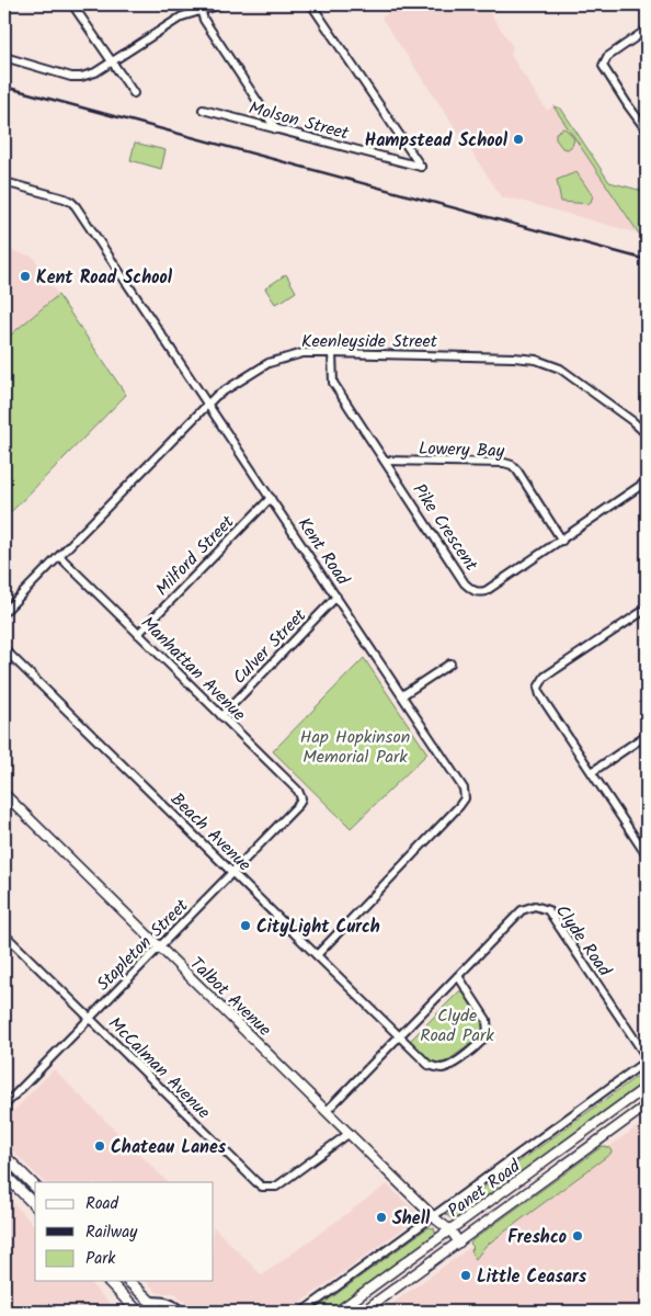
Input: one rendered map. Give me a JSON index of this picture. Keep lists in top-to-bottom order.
{
  "streets": {
    "street": [
      "Molson Street",
      "Keenleyside Street",
      "Lowery Bay",
      "Pike Crescent",
      "Kent Road",
      "Milford Street",
      "Culver Street",
      "Manhattan Avenue",
      "Beach Avenue",
      "Clyde Road",
      "Stapleton Street",
      "Talbot Avenue",
      "McCalman Avenue",
      "Panet Road"
    ]
  },
  "crossings": [
    ["Keenleyside Street", "Pike Crescent"],
    ["Keenleyside Street", "Kent Road"],
    ["Keenleyside Street", "Manhattan Avenue"],
    ["Lowery Bay", "Pike Crescent"],
    ["Kent Road", "Milford Street"],
    ["Kent Road", "Culver Street"],
    ["Kent Road", "Beach Avenue"],
    ["Milford Street", "Manhattan Avenue"],
    ["Culver Street", "Manhattan Avenue"],
    ["Manhattan Avenue", "Stapleton Street"],
    ["Beach Avenue", "Clyde Road"],
    ["Beach Avenue", "Stapleton Street"],
    ["Clyde Road", "Talbot Avenue"],
    ["Stapleton Street", "Talbot Avenue"],
    ["Stapleton Street", "McCalman Avenue"],
    ["Talbot Avenue", "McCalman Avenue"],
    ["Talbot Avenue", "Panet Road"]
  ],
  "parks": ["Hap Hopkinson Memorial Park", "Clyde Road Park"],
  "places": [
    "Hampstead School",
    "Kent Road School",
    "CityLight Curch",
    "Chateau Lanes",
    "Shell",
    "Freshco",
    "Little Ceasars"
  ],
  "legend": ["Road", "Railway", "Park"]
}
